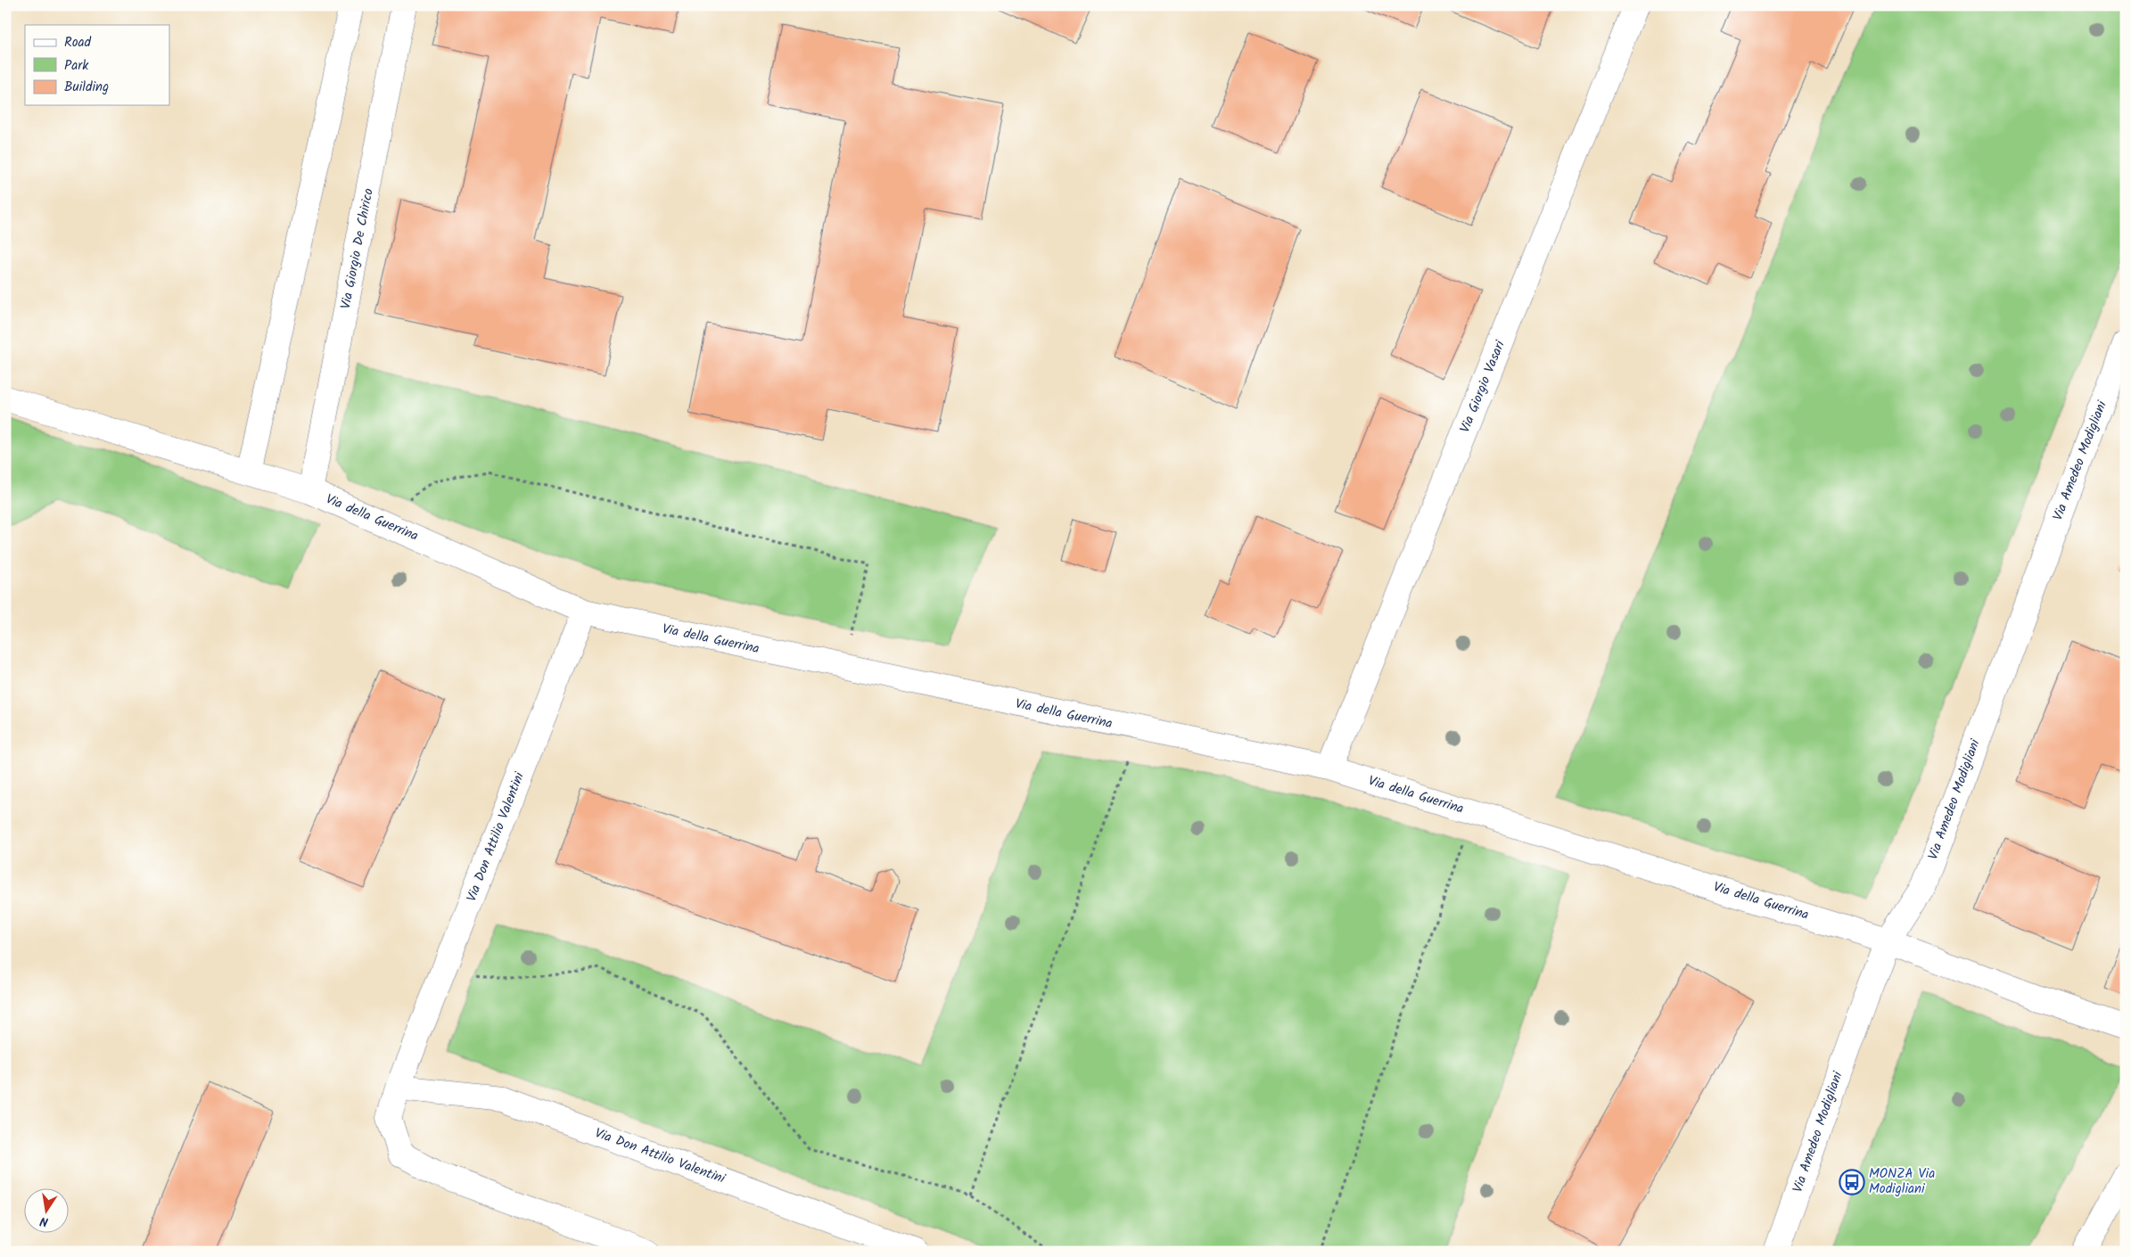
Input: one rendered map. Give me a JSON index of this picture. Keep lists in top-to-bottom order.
{
  "streets": {
    "street": [
      "Via Giorgio De Chirico",
      "Via Giorgio Vasari",
      "Via Amedeo Modigliani",
      "Via della Guerrina",
      "Via Don Attilio Valentini"
    ]
  },
  "crossings": [
    ["Via Giorgio De Chirico", "Via della Guerrina"],
    ["Via Giorgio Vasari", "Via della Guerrina"],
    ["Via Amedeo Modigliani", "Via della Guerrina"],
    ["Via della Guerrina", "Via Don Attilio Valentini"]
  ],
  "places": {
    "bus stop": ["MONZA Via Modigliani"]
  },
  "legend": ["Road", "Park", "Building"],
  "north": "bottom"
}
